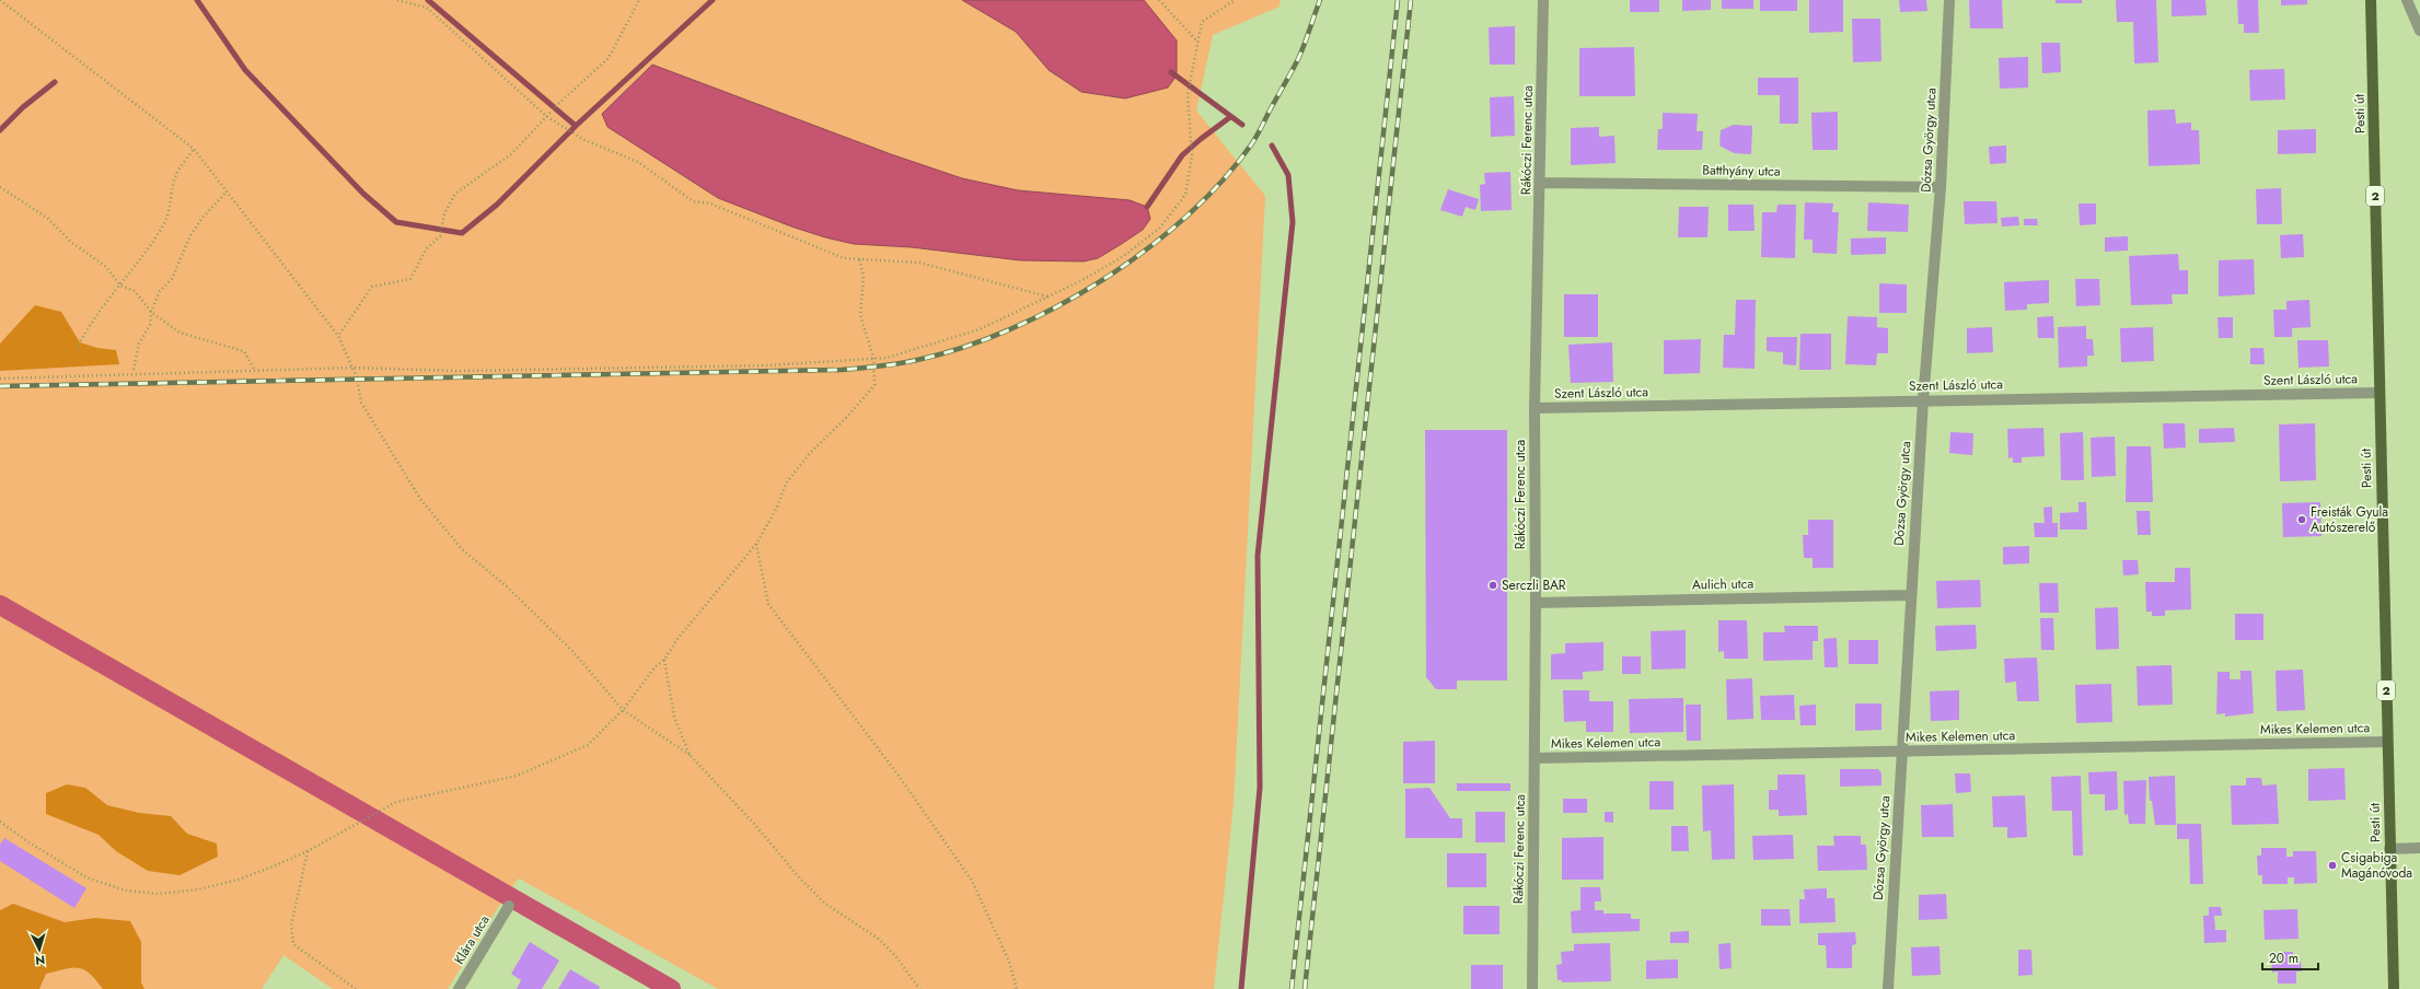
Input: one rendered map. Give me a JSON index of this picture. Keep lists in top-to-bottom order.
{
  "streets": {
    "main road": ["Pesti út", "2"],
    "street": [
      "Rákóczi Ferenc utca",
      "Dózsa György utca",
      "Batthyány utca",
      "Szent László utca",
      "Aulich utca",
      "Mikes Kelemen utca",
      "Klára utca"
    ]
  },
  "crossings": [
    ["Pesti út", "Szent László utca"],
    ["Pesti út", "Mikes Kelemen utca"],
    ["Rákóczi Ferenc utca", "Batthyány utca"],
    ["Rákóczi Ferenc utca", "Szent László utca"],
    ["Rákóczi Ferenc utca", "Aulich utca"],
    ["Rákóczi Ferenc utca", "Mikes Kelemen utca"],
    ["Dózsa György utca", "Batthyány utca"],
    ["Dózsa György utca", "Szent László utca"],
    ["Dózsa György utca", "Aulich utca"],
    ["Dózsa György utca", "Mikes Kelemen utca"]
  ],
  "places": ["Freisták Gyula Autószerelő", "Serczli BAR", "Csigabiga Magánóvoda"],
  "scale_bar": "20 m",
  "north": "bottom"
}
